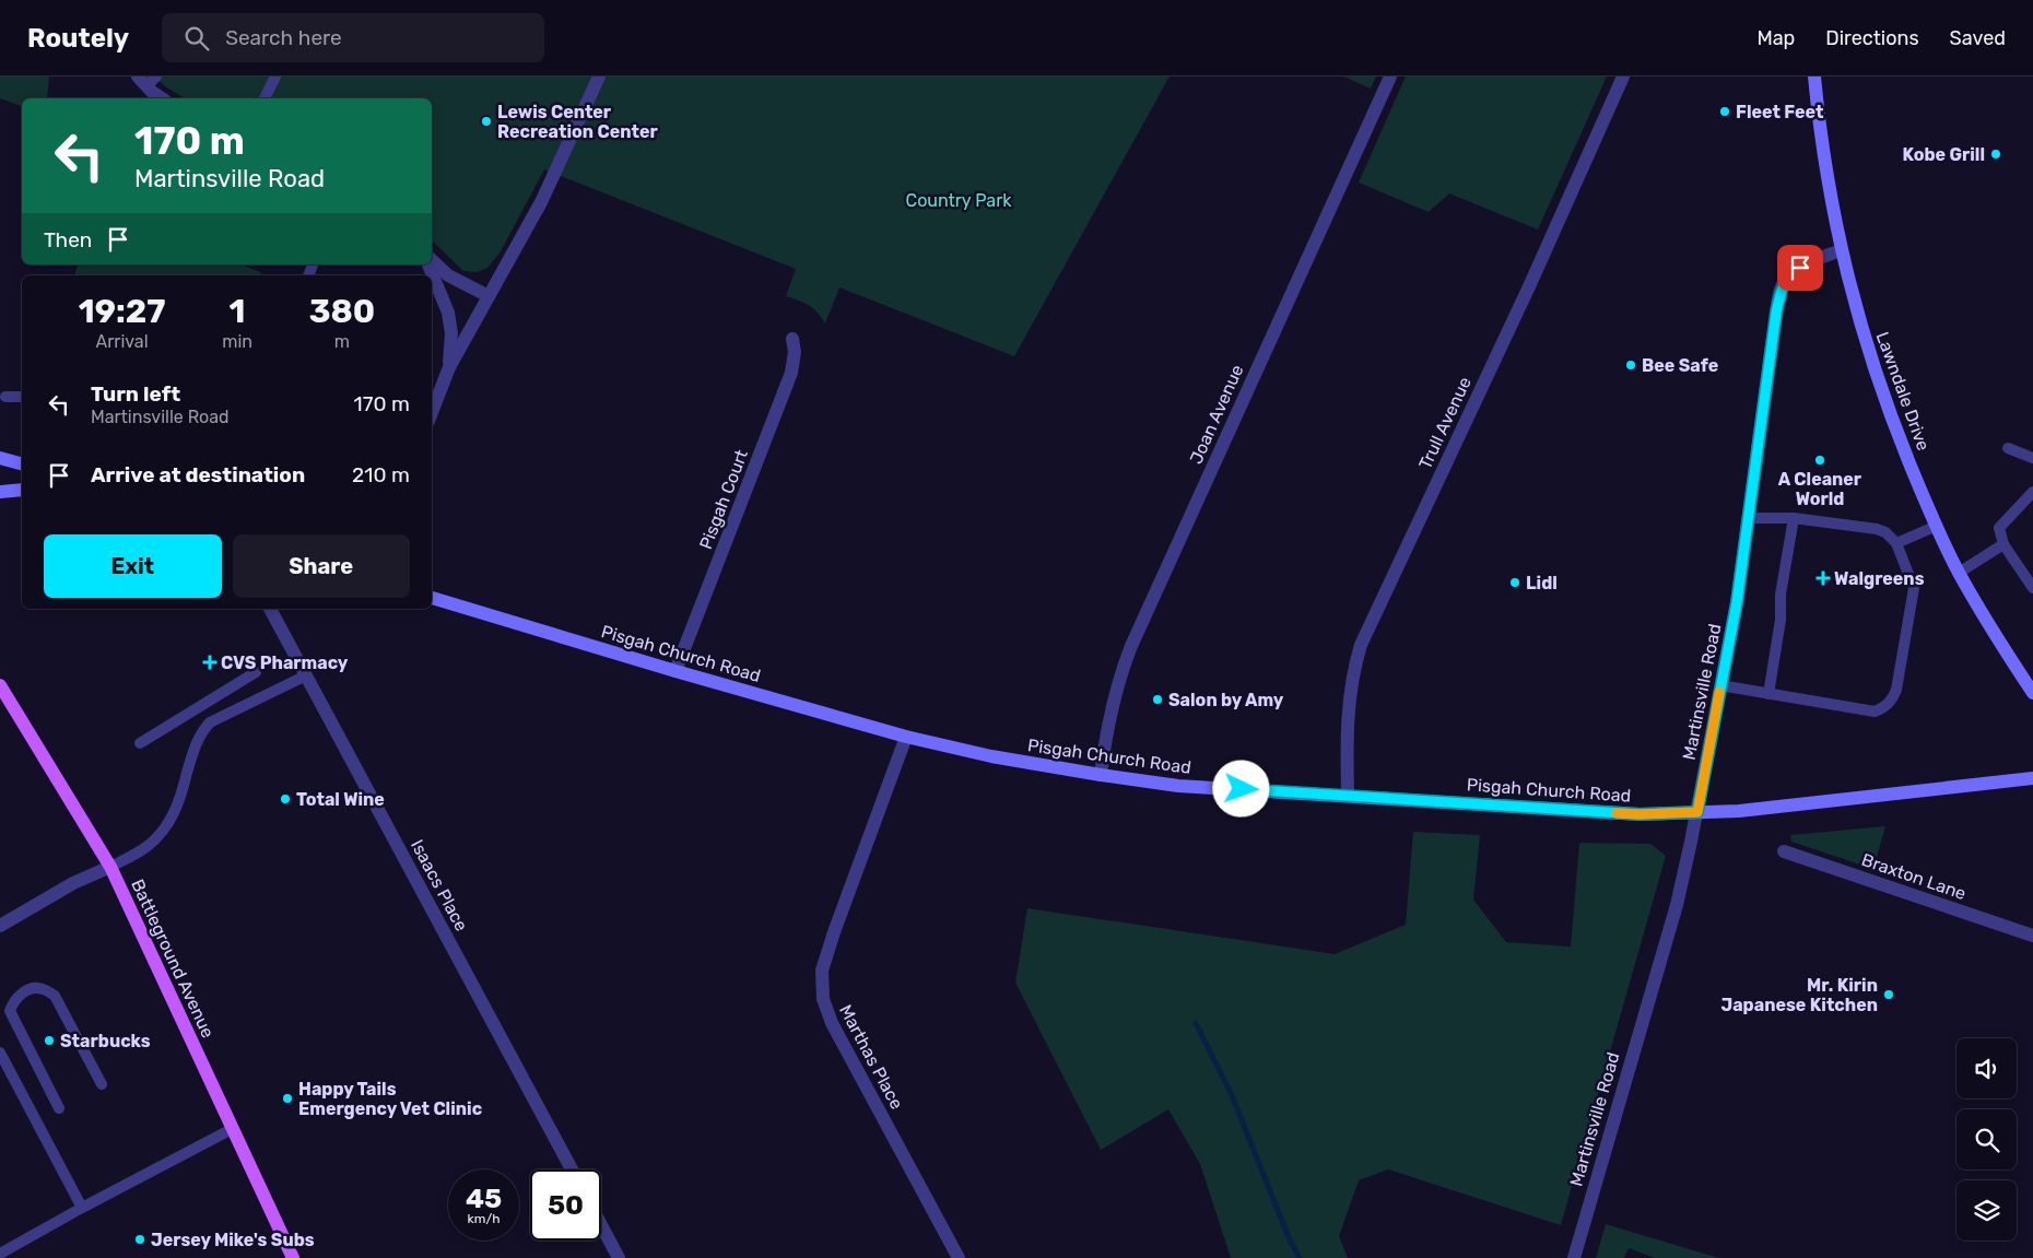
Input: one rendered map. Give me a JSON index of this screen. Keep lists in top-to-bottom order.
{
  "streets": {
    "main road": ["Lawndale Drive", "Pisgah Church Road", "Battleground Avenue"],
    "street": [
      "Joan Avenue",
      "Trull Avenue",
      "Pisgah Court",
      "Martinsville Road",
      "Braxton Lane",
      "Isaacs Place",
      "Marthas Place"
    ]
  },
  "crossings": [
    ["Lawndale Drive", "Martinsville Road"],
    ["Joan Avenue", "Pisgah Church Road"],
    ["Trull Avenue", "Pisgah Church Road"],
    ["Pisgah Court", "Pisgah Church Road"],
    ["Pisgah Church Road", "Martinsville Road"],
    ["Pisgah Church Road", "Marthas Place"]
  ],
  "parks": ["Country Park"],
  "places": {
    "other": [
      "Fleet Feet",
      "Lewis Center Recreation Center",
      "Kobe Grill",
      "Bee Safe",
      "A Cleaner World",
      "Lidl",
      "Salon by Amy",
      "Total Wine",
      "Mr. Kirin Japanese Kitchen",
      "Starbucks",
      "Happy Tails Emergency Vet Clinic",
      "Jersey Mike's Subs"
    ],
    "health": ["Walgreens", "CVS Pharmacy"]
  },
  "page": {
    "header": "Routely",
    "search": "Search here",
    "nav": ["Map", "Directions", "Saved"],
    "turn": ["170 m", "Martinsville Road"],
    "then": "Then",
    "eta": [
      "19:27",
      "Arrival",
      "1",
      "min",
      "380",
      "m"
    ],
    "list": [
      {
        "name": "Turn left",
        "note": "Martinsville Road",
        "value": "170 m"
      },
      {
        "name": "Arrive at destination",
        "value": "210 m"
      }
    ],
    "buttons": ["Exit", "Share"],
    "speed": "45 km/h",
    "limit": "50"
  }
}
